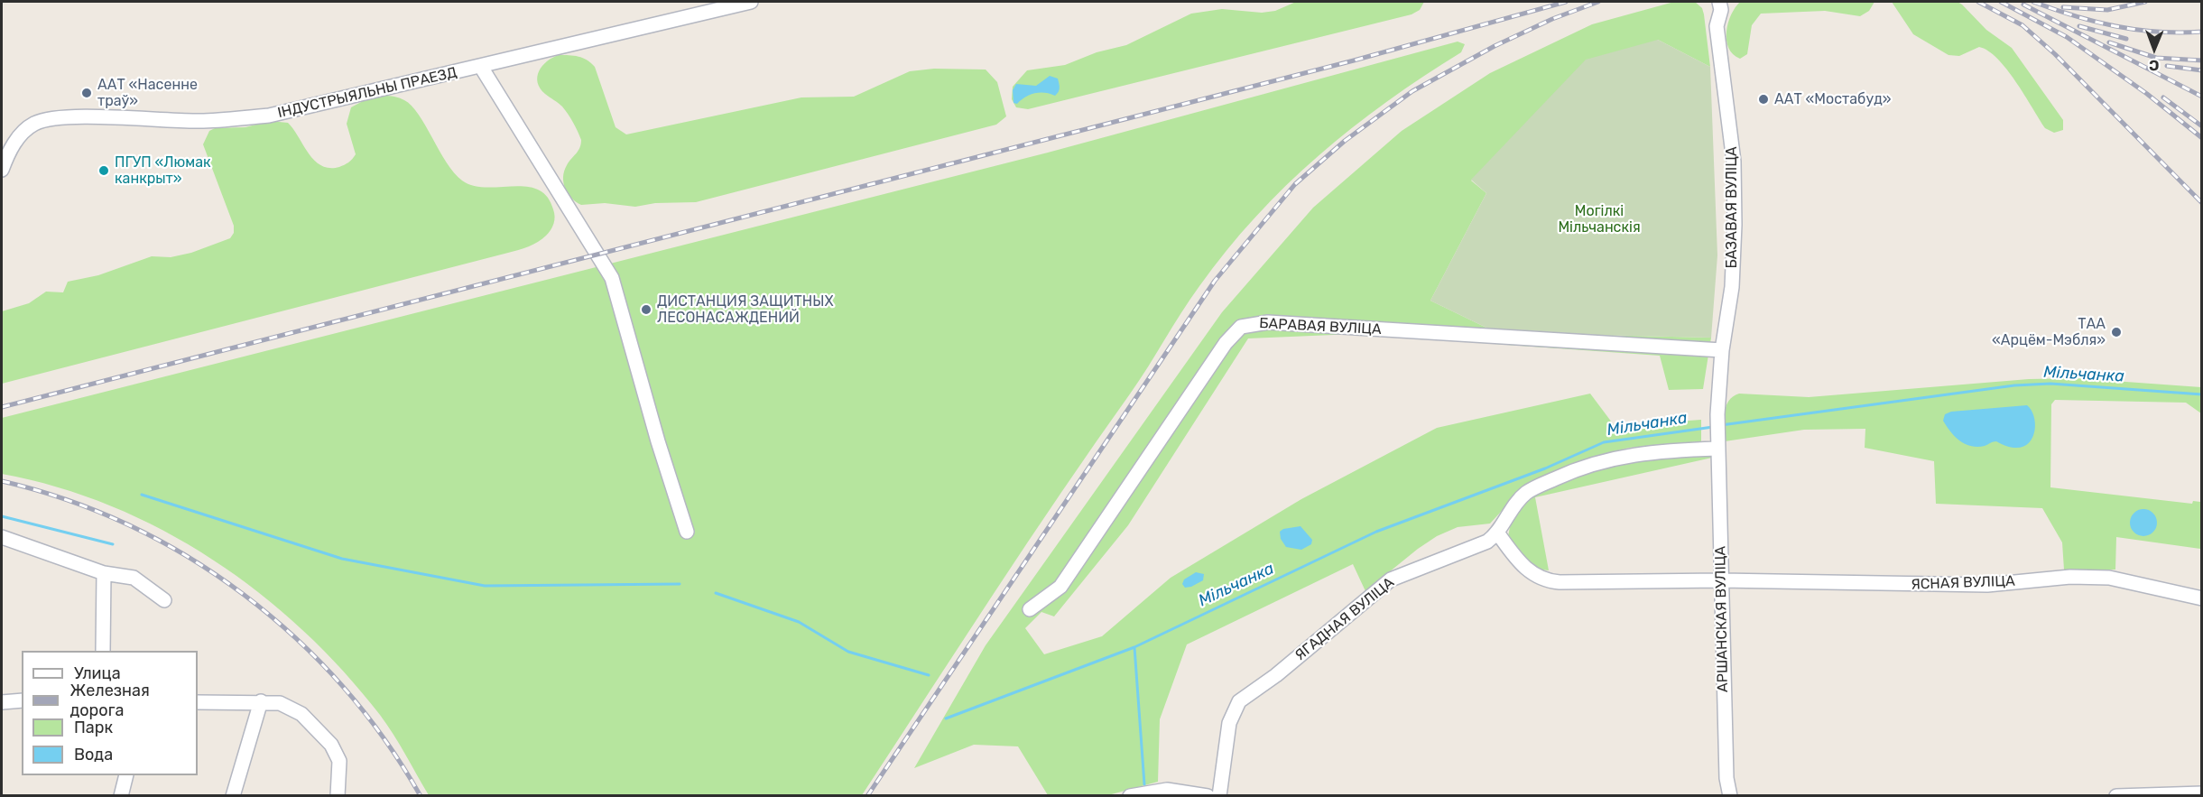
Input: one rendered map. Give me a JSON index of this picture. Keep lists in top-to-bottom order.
{
  "streets": {
    "street": [
      "ІНДУСТРЫЯЛЬНЫ ПРАЕЗД",
      "БАЗАВАЯ ВУЛІЦА",
      "БАРАВАЯ ВУЛІЦА",
      "ЯСНАЯ ВУЛІЦА",
      "ЯГАДНАЯ ВУЛІЦА",
      "АРШАНСКАЯ ВУЛІЦА"
    ]
  },
  "crossings": [
    ["БАЗАВАЯ ВУЛІЦА", "БАРАВАЯ ВУЛІЦА"],
    ["БАЗАВАЯ ВУЛІЦА", "АРШАНСКАЯ ВУЛІЦА"],
    ["ЯСНАЯ ВУЛІЦА", "ЯГАДНАЯ ВУЛІЦА"],
    ["ЯСНАЯ ВУЛІЦА", "АРШАНСКАЯ ВУЛІЦА"],
    ["ЯГАДНАЯ ВУЛІЦА", "АРШАНСКАЯ ВУЛІЦА"]
  ],
  "water": ["Мільчанка"],
  "parks": ["Могілкі Мільчанскія"],
  "places": [
    "ААТ «Насенне траў»",
    "ААТ «Мостабуд»",
    "ПГУП «Люмак канкрыт»",
    "ДИСТАНЦИЯ ЗАЩИТНЫХ ЛЕСОНАСАЖДЕНИЙ",
    "ТАА «Арцём-Мэбля»"
  ],
  "legend": [
    "Улица",
    "Железная дорога",
    "Парк",
    "Вода"
  ],
  "north": "bottom"
}
